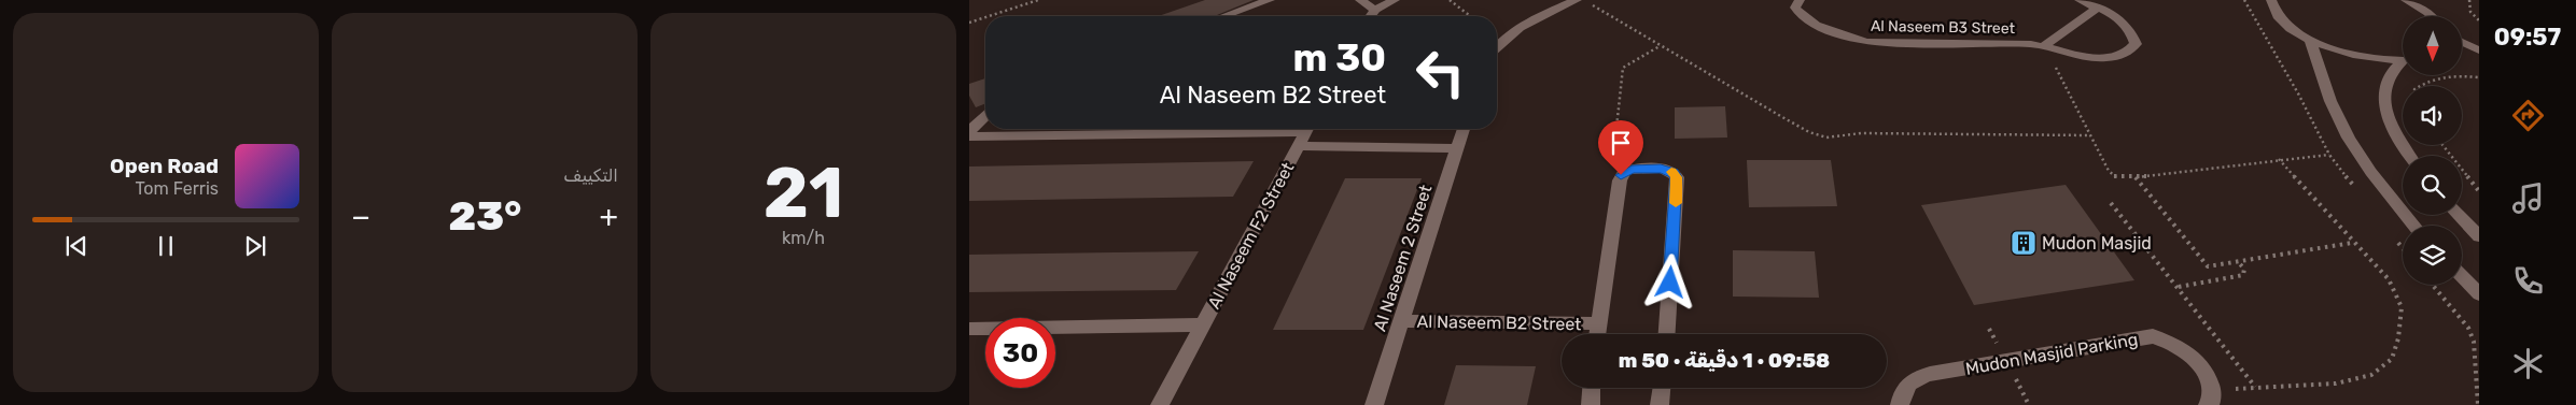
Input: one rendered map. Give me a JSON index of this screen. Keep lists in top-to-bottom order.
{
  "streets": {
    "street": [
      "Al Naseem B3 Street",
      "Al Naseem F2 Street",
      "Al Naseem 2 Street",
      "Al Naseem B2 Street",
      "Mudon Masjid Parking"
    ]
  },
  "crossings": [
    ["Al Naseem F2 Street", "Al Naseem 2 Street"],
    ["Al Naseem 2 Street", "Al Naseem B2 Street"]
  ],
  "places": {
    "building": ["Mudon Masjid"]
  },
  "north": "bottom",
  "page": {
    "tabs": "09:57",
    "tile": [
      ["21", "km/h"],
      "التكييف"
    ],
    "turn": ["30 m", "Al Naseem B2 Street"],
    "song": ["Open Road", "Tom Ferris"],
    "heat": ["−", "23°", "+"],
    "limit": "30",
    "trip": "09:58 · 1 دقيقة · 50 m"
  }
}
